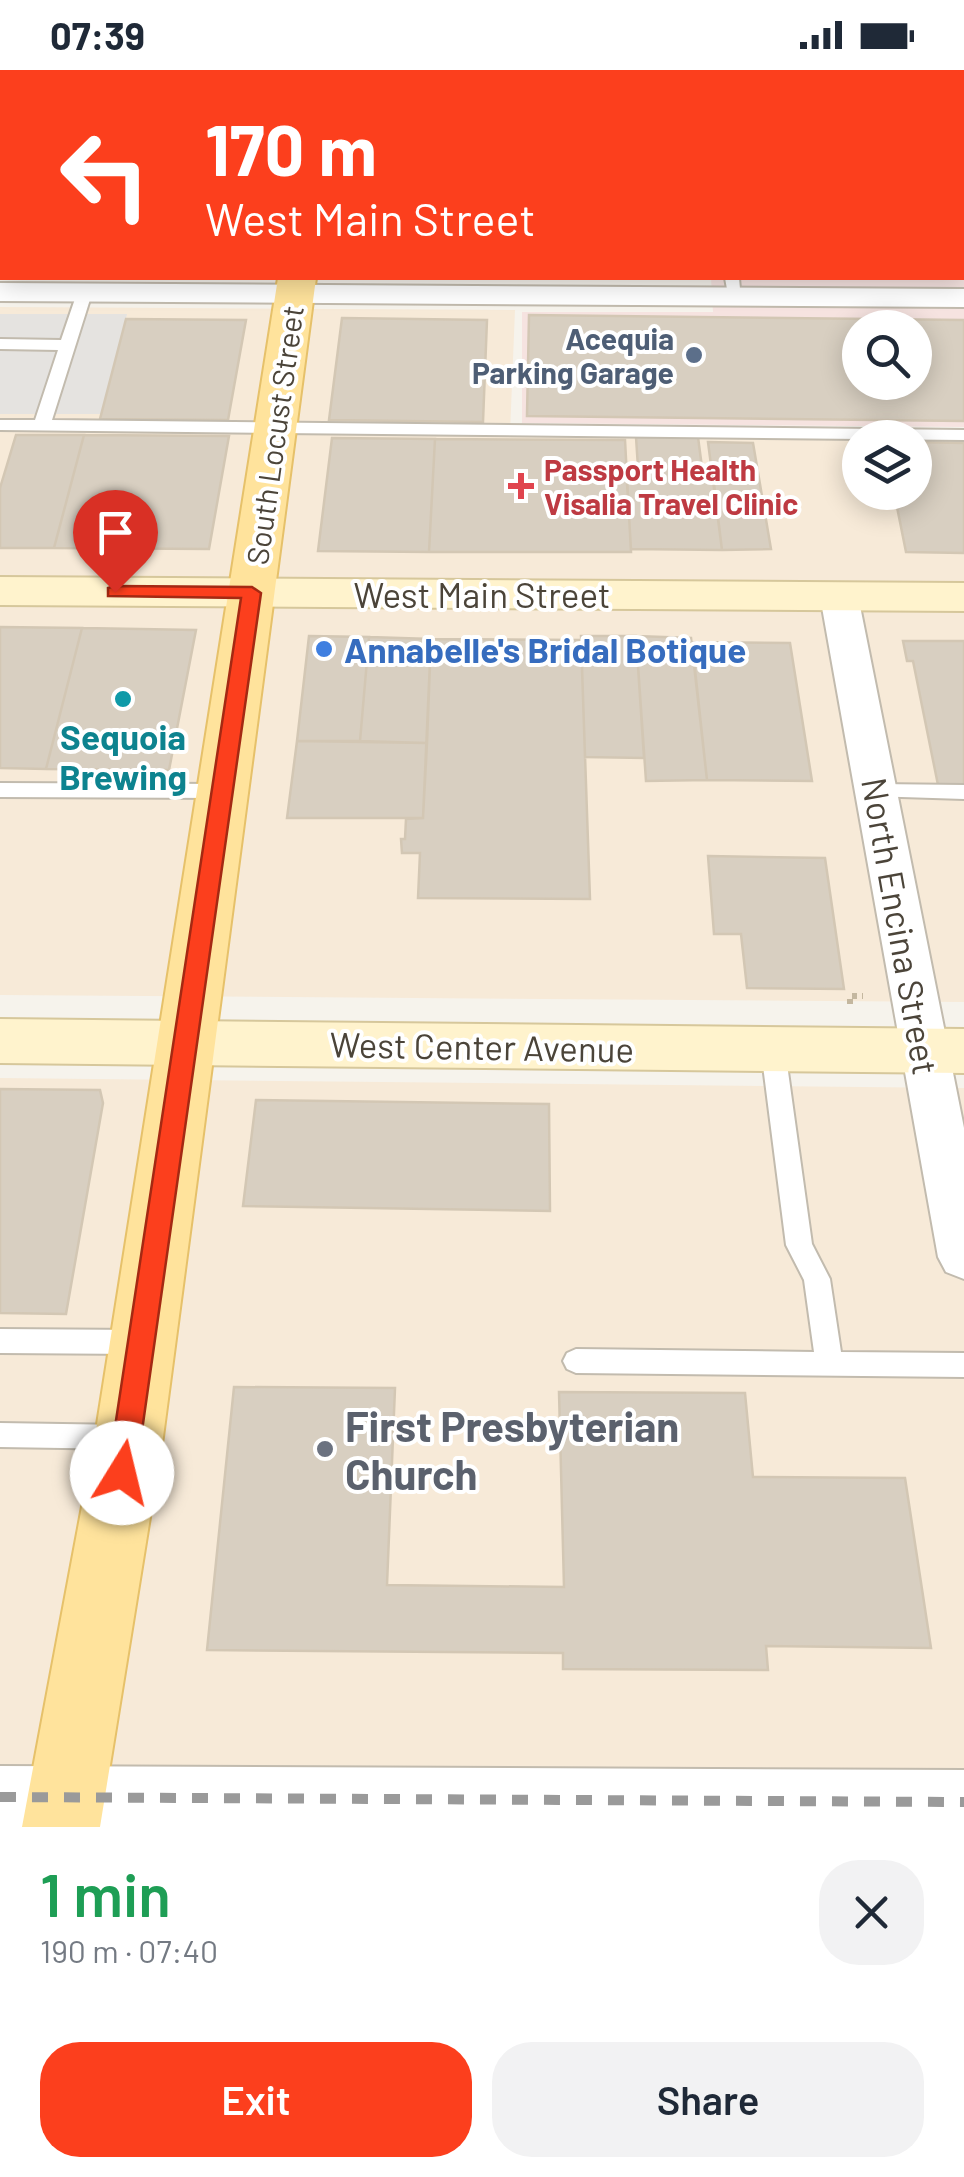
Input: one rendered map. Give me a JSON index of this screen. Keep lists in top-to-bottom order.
{
  "streets": {
    "main road": ["South Locust Street"],
    "street": ["West Main Street", "North Encina Street", "West Center Avenue"]
  },
  "crossings": [
    ["South Locust Street", "West Main Street"],
    ["South Locust Street", "West Center Avenue"],
    ["West Main Street", "North Encina Street"],
    ["North Encina Street", "West Center Avenue"]
  ],
  "places": {
    "other": [
      "Acequia Parking Garage",
      "Annabelle's Bridal Botique",
      "Sequoia Brewing",
      "First Presbyterian Church"
    ],
    "health": ["Passport Health Visalia Travel Clinic"]
  },
  "page": {
    "status": "07:39",
    "turn": ["170 m", "West Main Street"],
    "heading": ["1 min", "190 m · 07:40"],
    "buttons": ["Exit", "Share"]
  }
}
